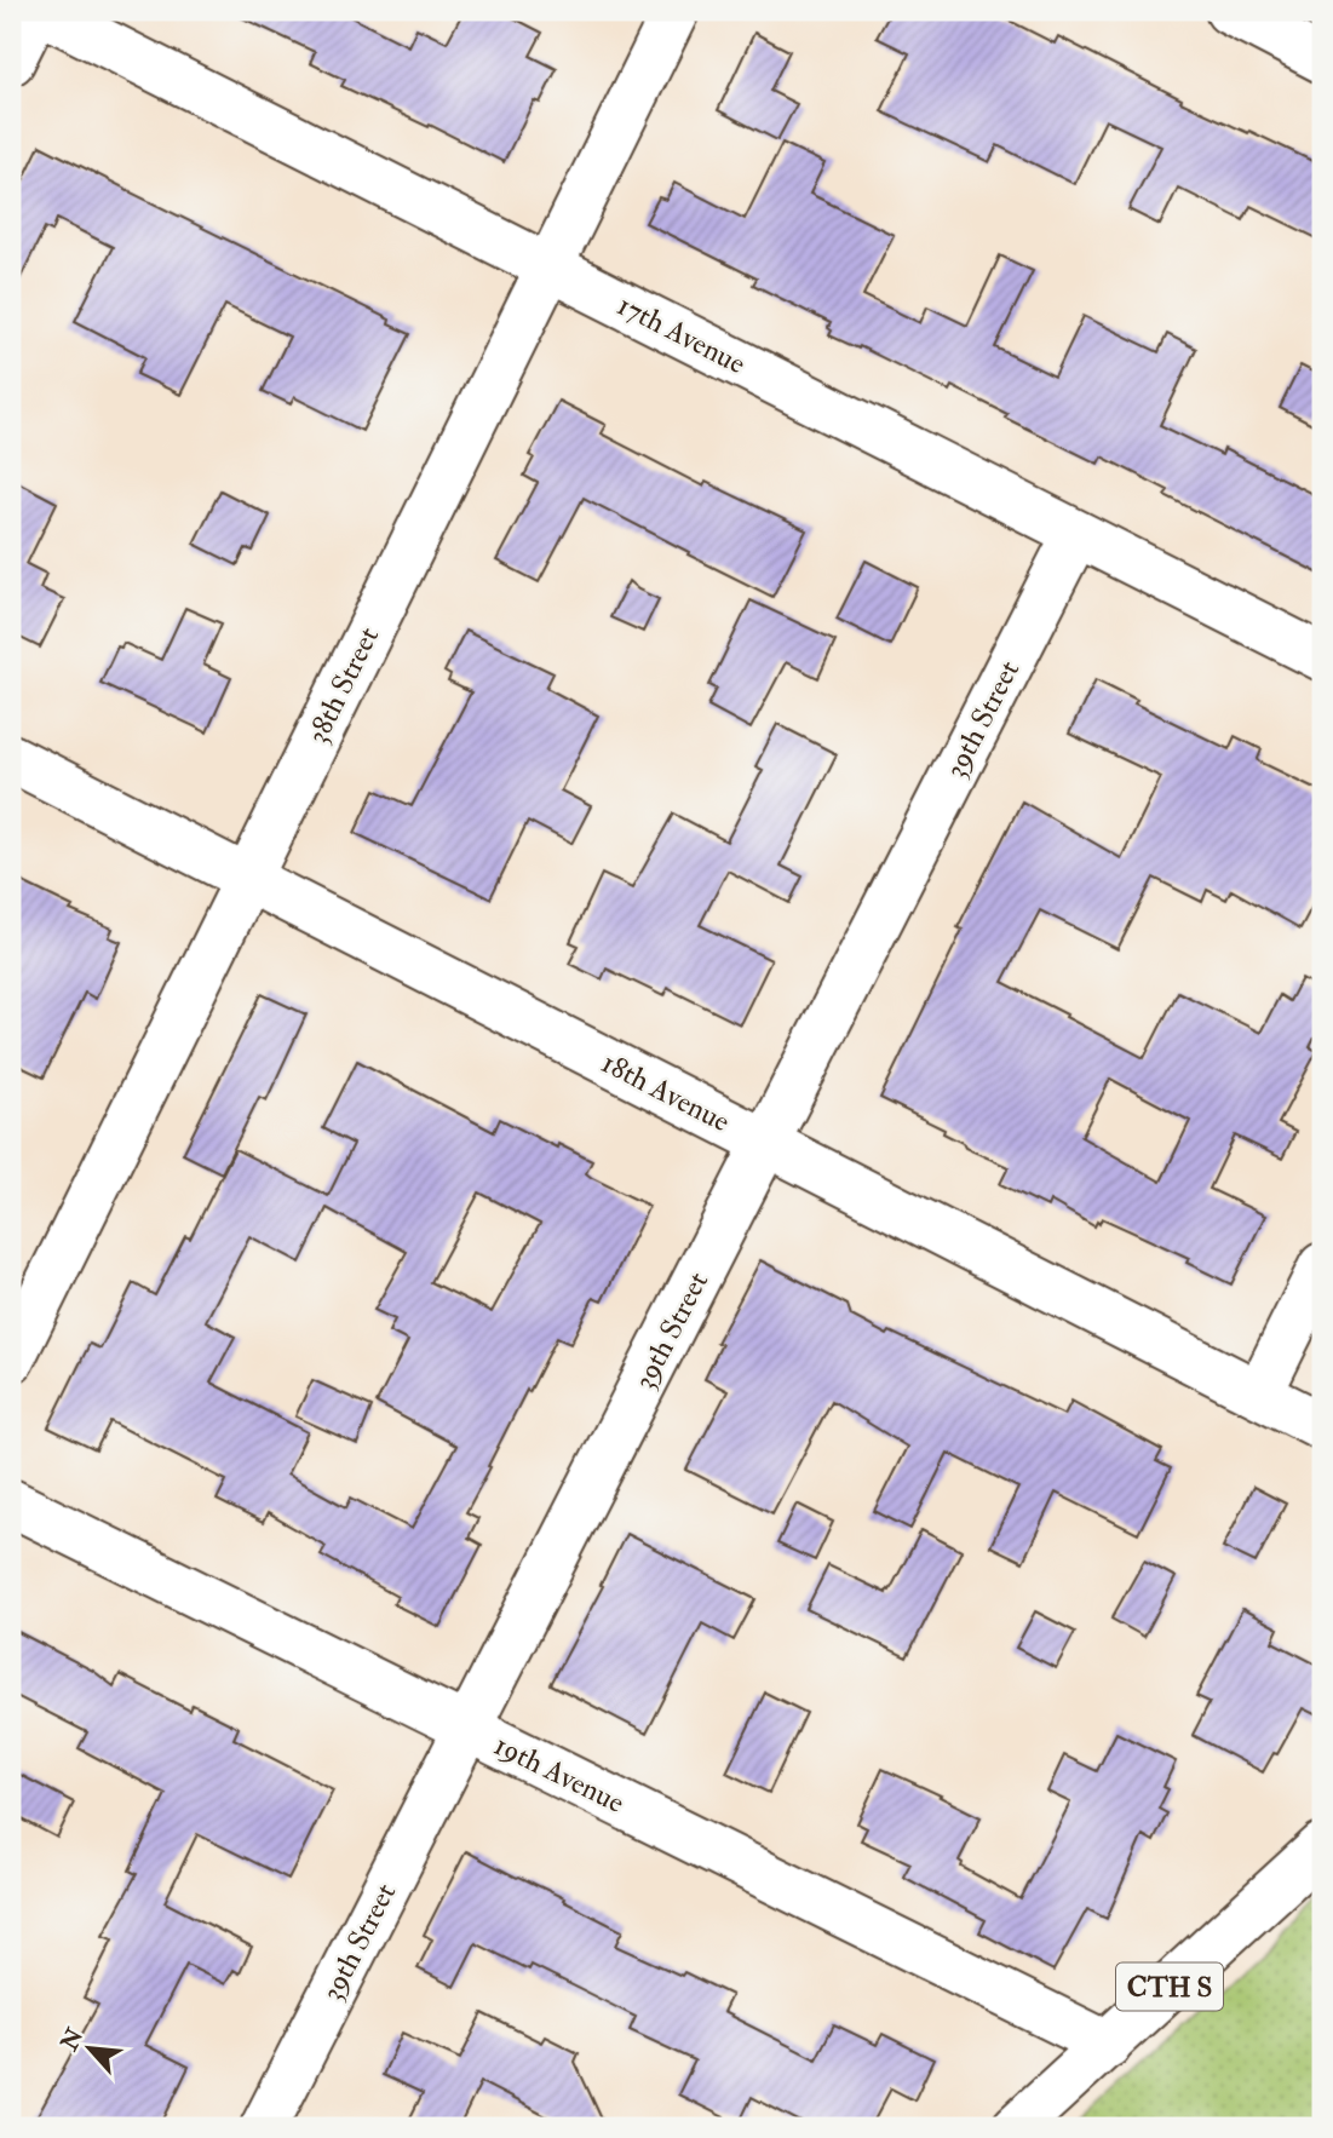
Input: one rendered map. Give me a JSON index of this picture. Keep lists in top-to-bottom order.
{
  "streets": {
    "street": [
      "17th Avenue",
      "38th Street",
      "39th Street",
      "18th Avenue",
      "19th Avenue",
      "CTH S"
    ]
  },
  "crossings": [
    ["17th Avenue", "38th Street"],
    ["17th Avenue", "39th Street"],
    ["38th Street", "18th Avenue"],
    ["39th Street", "18th Avenue"],
    ["39th Street", "19th Avenue"],
    ["19th Avenue", "CTH S"]
  ],
  "north": "top left"
}
